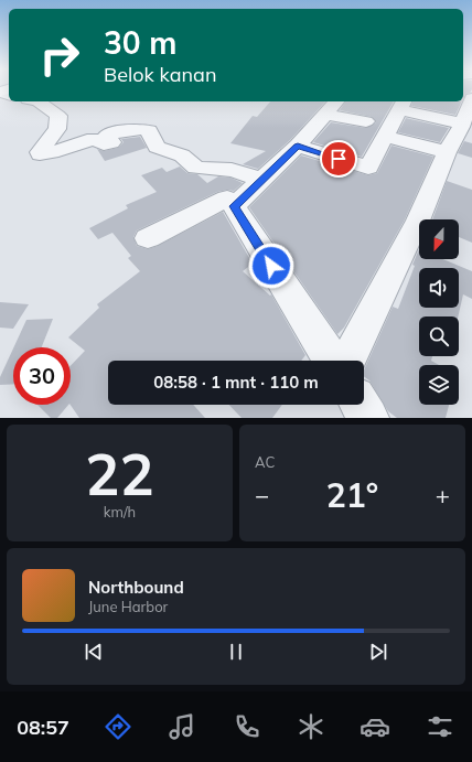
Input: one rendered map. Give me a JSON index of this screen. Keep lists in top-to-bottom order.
{
  "north": "bottom",
  "page": {
    "turn": ["30 m", "Belok kanan"],
    "limit": "30",
    "trip": "08:58 · 1 mnt · 110 m",
    "tile": [
      ["22", "km/h"],
      "AC"
    ],
    "heat": ["−", "21°", "+"],
    "song": ["Northbound", "June Harbor"],
    "tabs": "08:57"
  }
}
